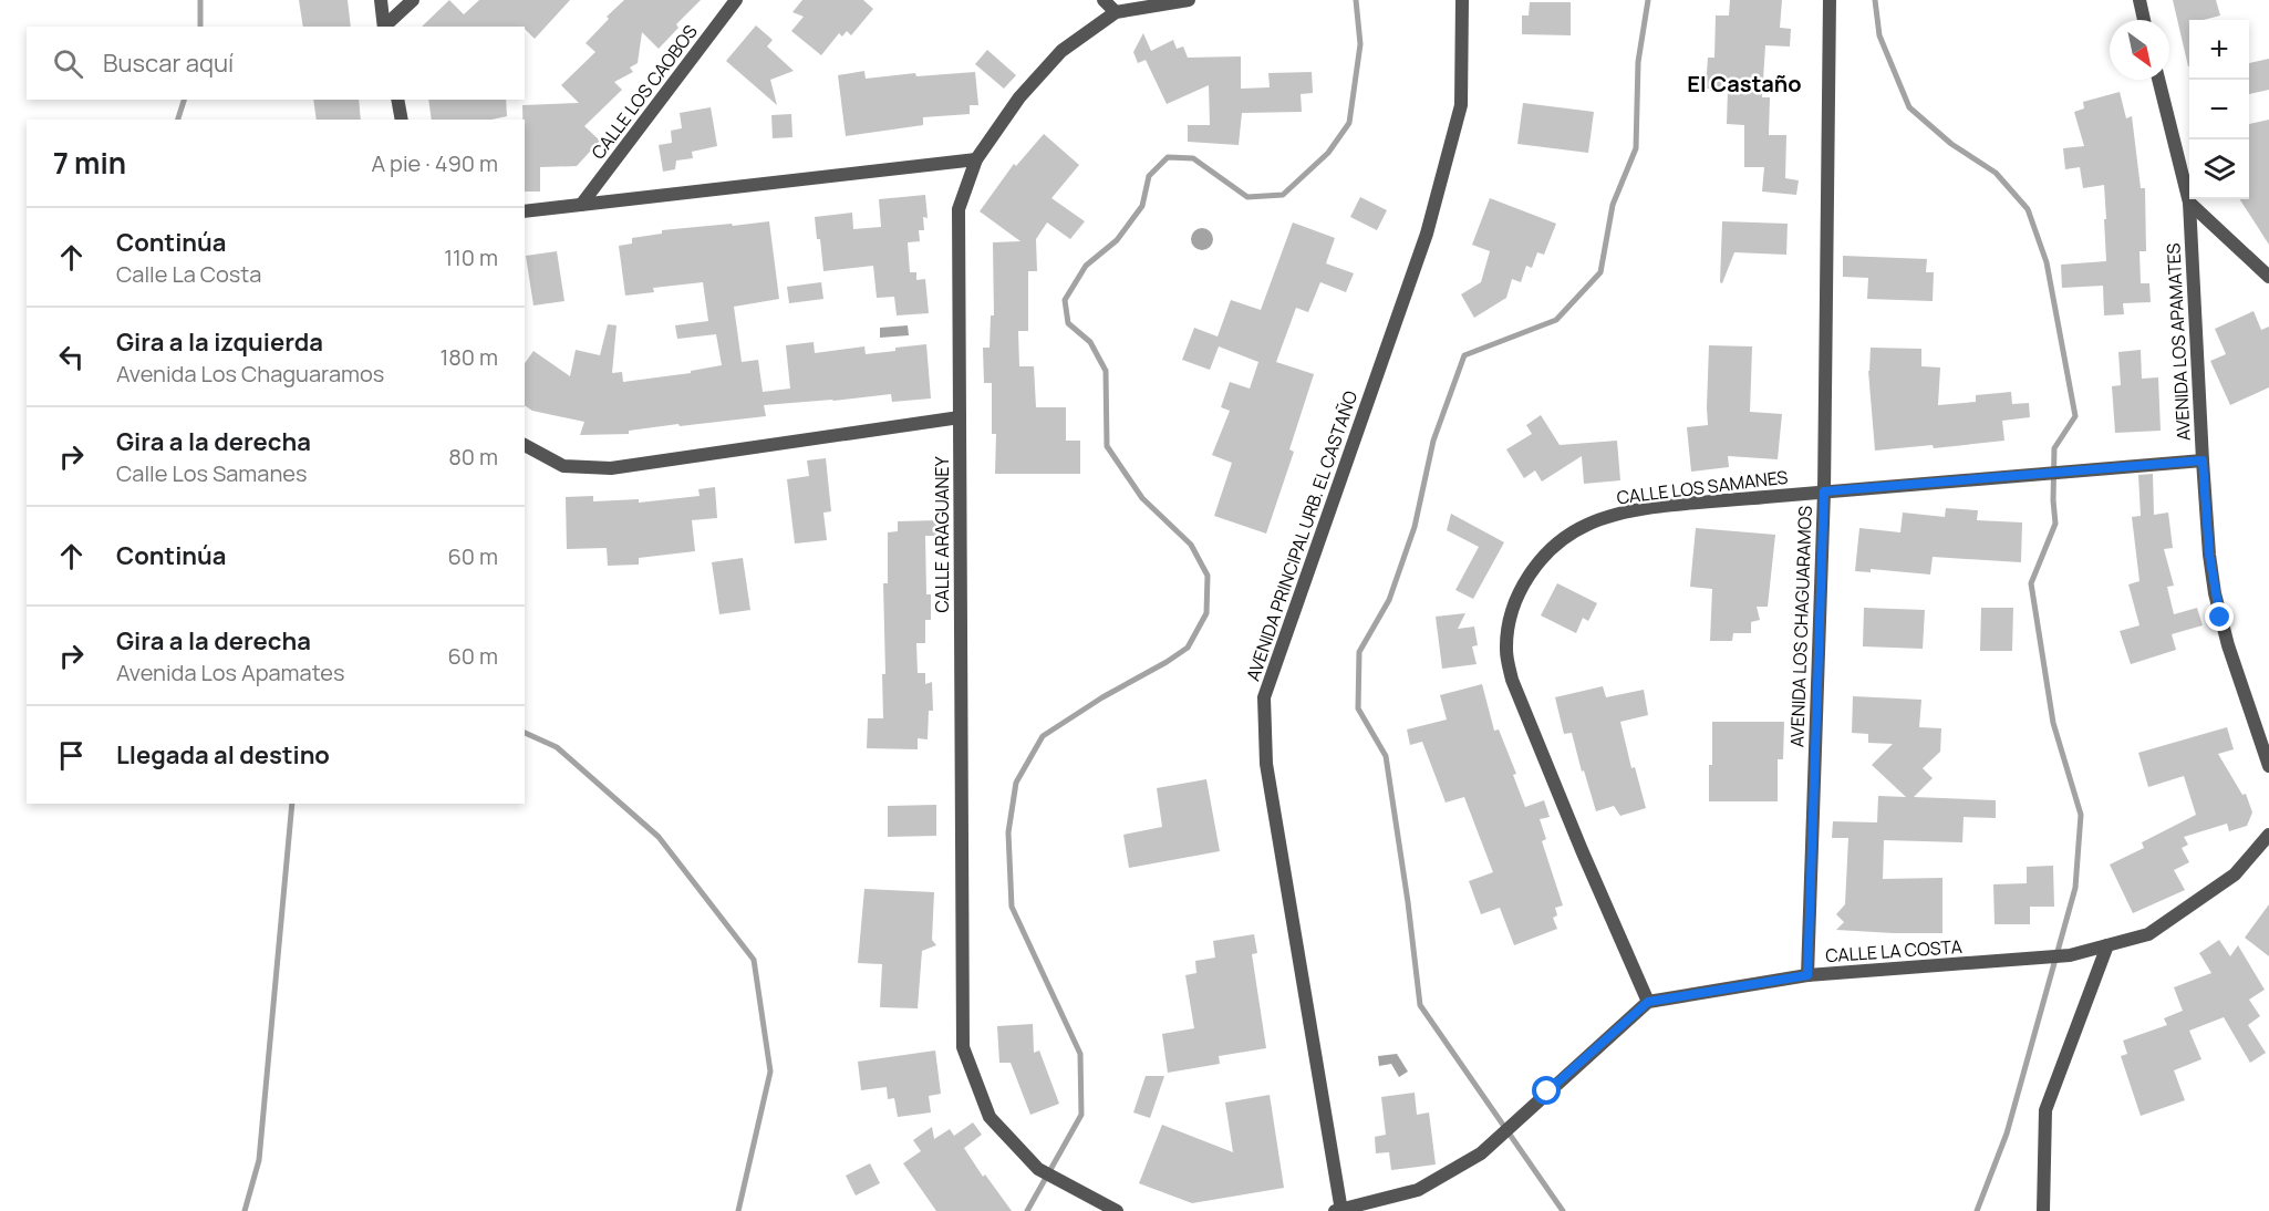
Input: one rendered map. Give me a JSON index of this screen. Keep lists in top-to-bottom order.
{
  "streets": {
    "street": [
      "CALLE LOS CAOBOS",
      "AVENIDA LOS APAMATES",
      "CALLE LOS SAMANES",
      "CALLE ARAGUANEY",
      "AVENIDA PRINCIPAL URB. EL CASTAÑO",
      "AVENIDA LOS CHAGUARAMOS",
      "CALLE LA COSTA"
    ]
  },
  "crossings": [
    ["AVENIDA LOS APAMATES", "CALLE LOS SAMANES"],
    ["CALLE LOS SAMANES", "AVENIDA LOS CHAGUARAMOS"],
    ["CALLE LOS SAMANES", "CALLE LA COSTA"],
    ["AVENIDA LOS CHAGUARAMOS", "CALLE LA COSTA"]
  ],
  "districts": ["El Castaño"],
  "north": "bottom right",
  "page": {
    "map_buttons": ["+", "−"],
    "search": "Buscar aquí",
    "heading": ["7 min", "A pie · 490 m"],
    "list": [
      ["Continúa", "Calle La Costa", "110 m"],
      ["Gira a la izquierda", "Avenida Los Chaguaramos", "180 m"],
      ["Gira a la derecha", "Calle Los Samanes", "80 m"],
      ["Continúa", "60 m"],
      ["Gira a la derecha", "Avenida Los Apamates", "60 m"],
      "Llegada al destino"
    ]
  }
}
